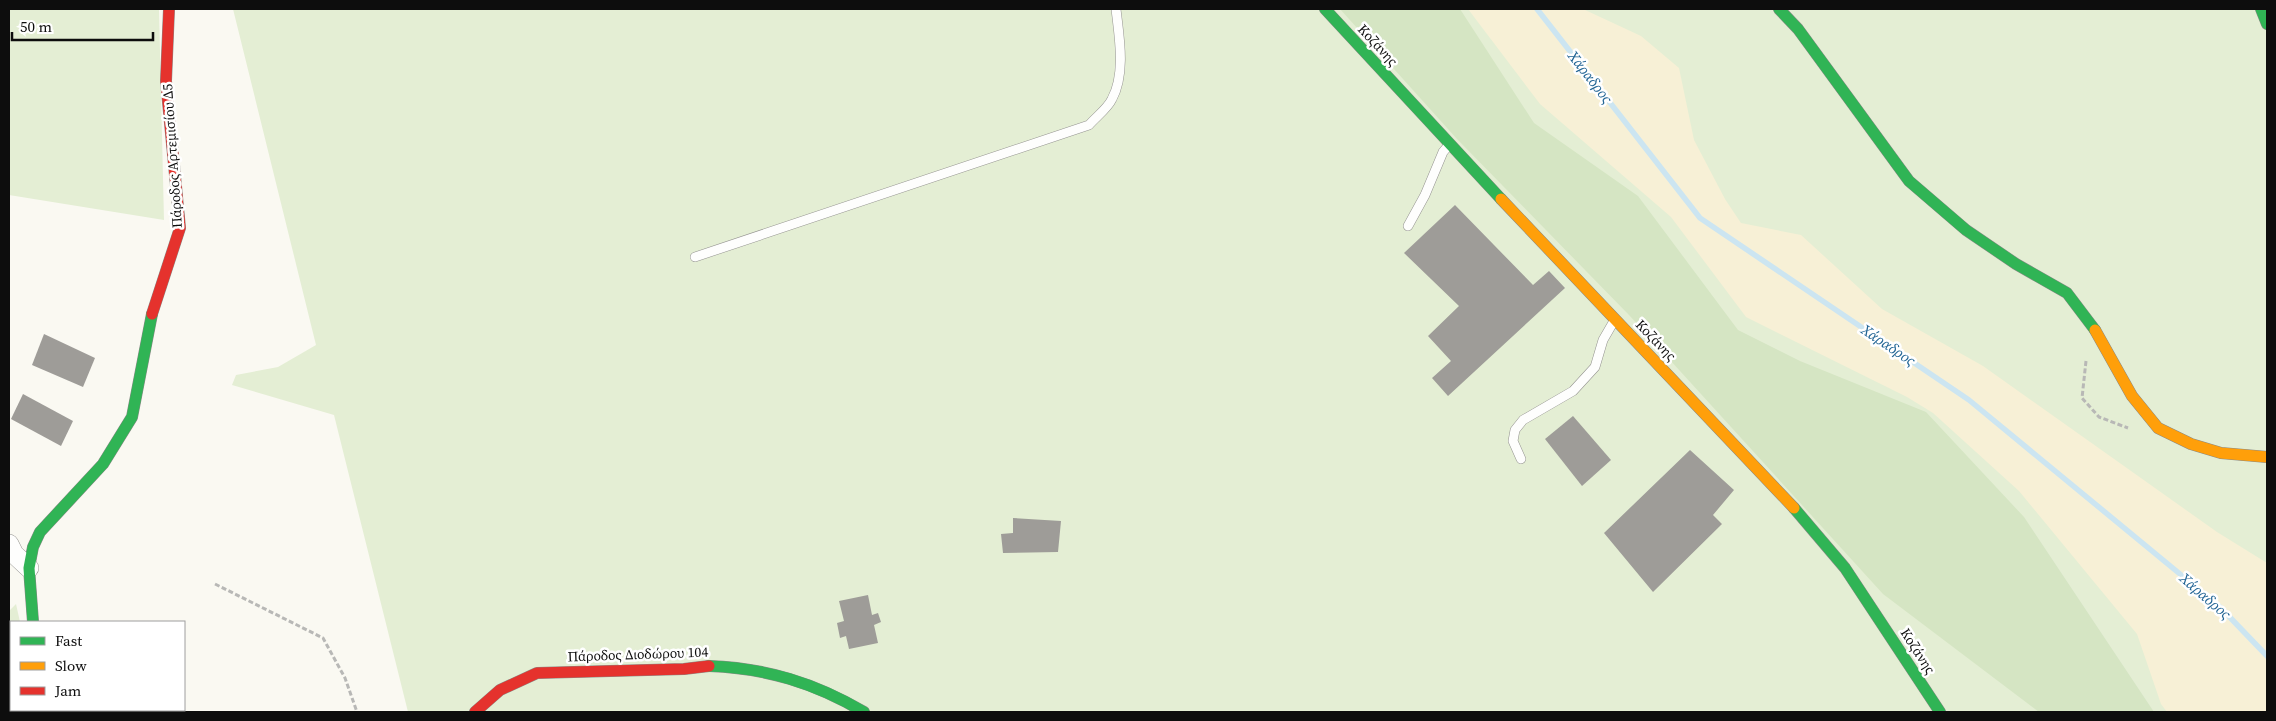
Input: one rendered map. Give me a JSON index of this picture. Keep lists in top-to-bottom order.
{
  "streets": {
    "street": ["Κοζάνης", "Πάροδος Αρτεμισίου Δ5", "Πάροδος Διοδώρου 104"]
  },
  "water": ["Χάραδρος"],
  "legend": ["Fast", "Slow", "Jam"],
  "scale_bar": "50 m"
}
